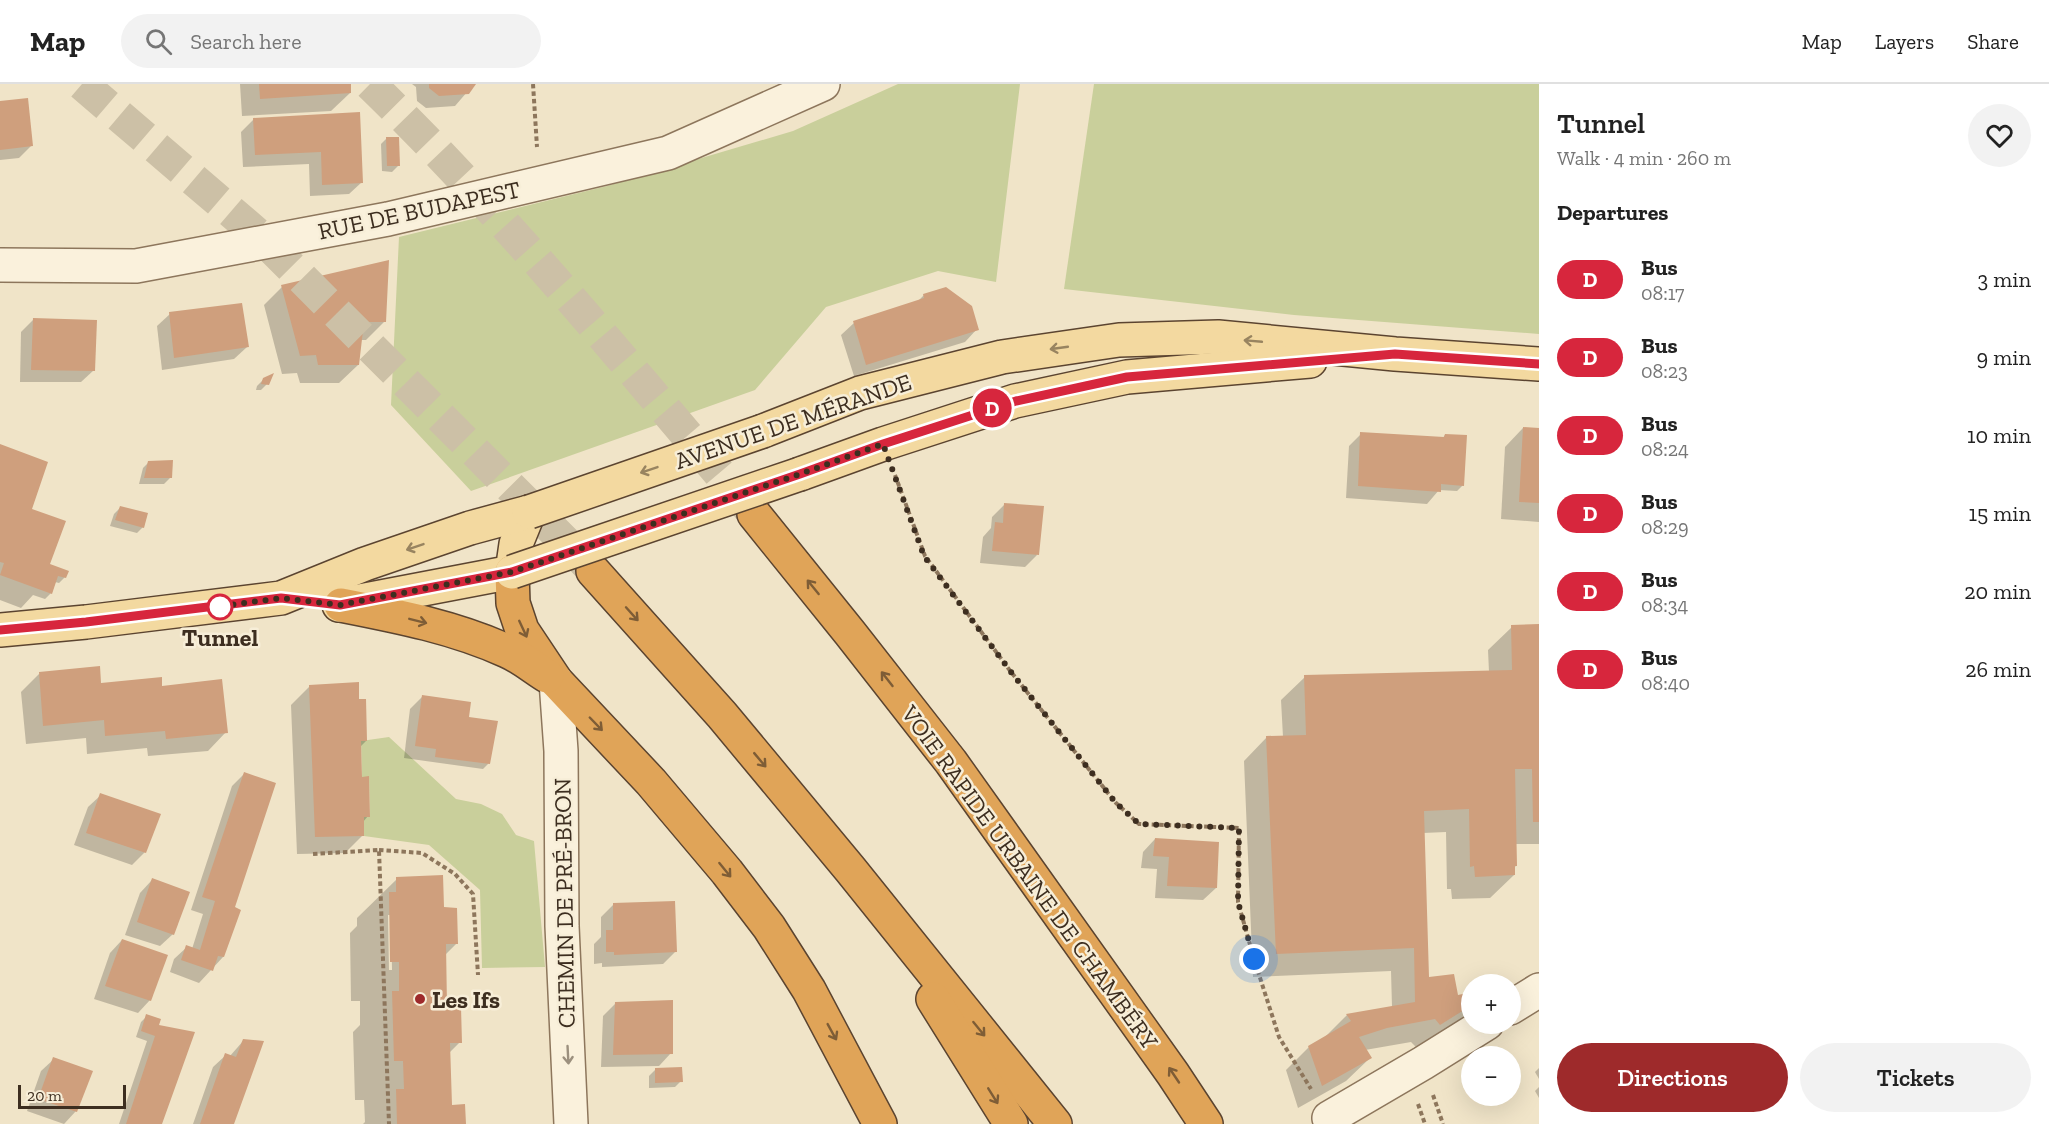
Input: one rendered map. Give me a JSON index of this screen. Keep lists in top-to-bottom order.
{
  "streets": {
    "highway": ["VOIE RAPIDE URBAINE DE CHAMBÉRY"],
    "main road": ["AVENUE DE MÉRANDE"],
    "street": ["RUE DE BUDAPEST", "CHEMIN DE PRÉ-BRON"]
  },
  "one_way": ["CHEMIN DE PRÉ-BRON"],
  "places": ["Tunnel", "Les Ifs"],
  "lines": ["bus line D"],
  "scale_bar": "20 m",
  "page": {
    "header": "Map",
    "search": "Search here",
    "nav": ["Map", "Layers", "Share"],
    "on_map": "D",
    "heading": [
      ["Tunnel", "Walk · 4 min · 260 m"],
      "Departures"
    ],
    "list": [
      {
        "mark": "D",
        "name": "Bus",
        "note": "08:17",
        "value": "3 min"
      },
      {
        "mark": "D",
        "name": "Bus",
        "note": "08:23",
        "value": "9 min"
      },
      {
        "mark": "D",
        "name": "Bus",
        "note": "08:24",
        "value": "10 min"
      },
      {
        "mark": "D",
        "name": "Bus",
        "note": "08:29",
        "value": "15 min"
      },
      {
        "mark": "D",
        "name": "Bus",
        "note": "08:34",
        "value": "20 min"
      },
      {
        "mark": "D",
        "name": "Bus",
        "note": "08:40",
        "value": "26 min"
      }
    ],
    "map_buttons": ["+", "−"],
    "buttons": ["Directions", "Tickets"],
    "scale": "20 m"
  }
}
